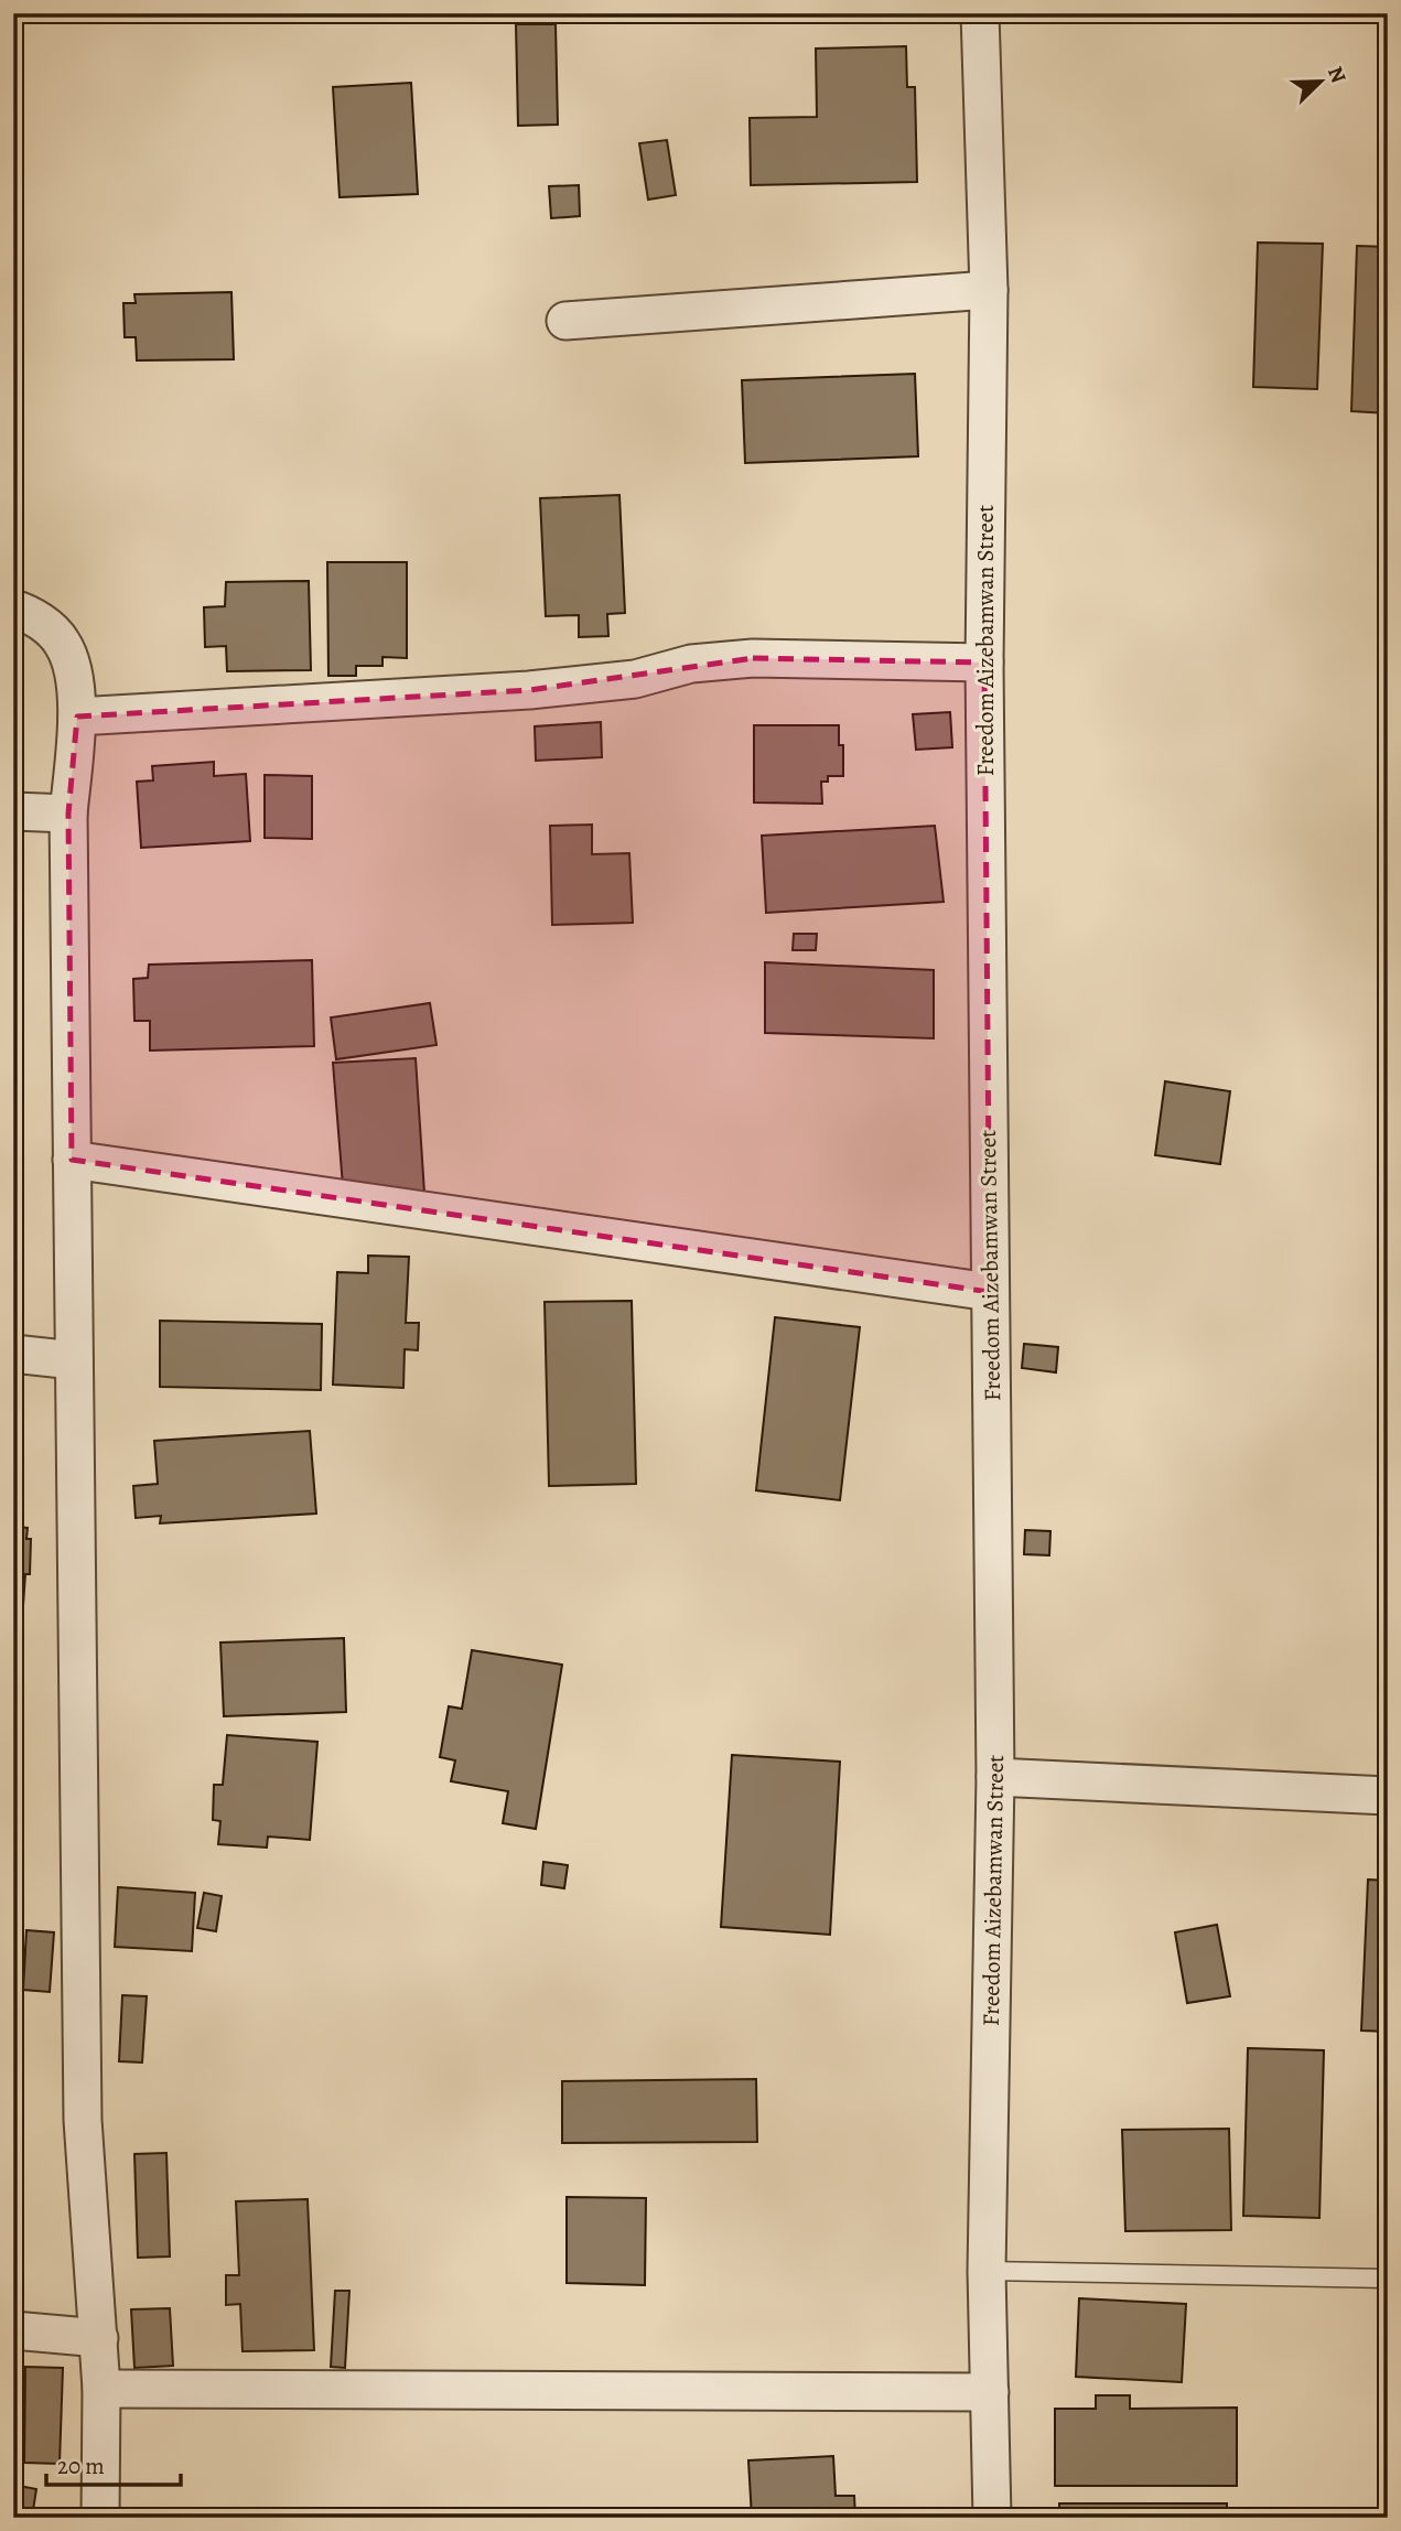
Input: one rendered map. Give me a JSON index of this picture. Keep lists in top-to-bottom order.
{
  "streets": {
    "street": ["Freedom Aizebamwan Street"]
  },
  "scale_bar": "20 m",
  "north": "top right"
}
